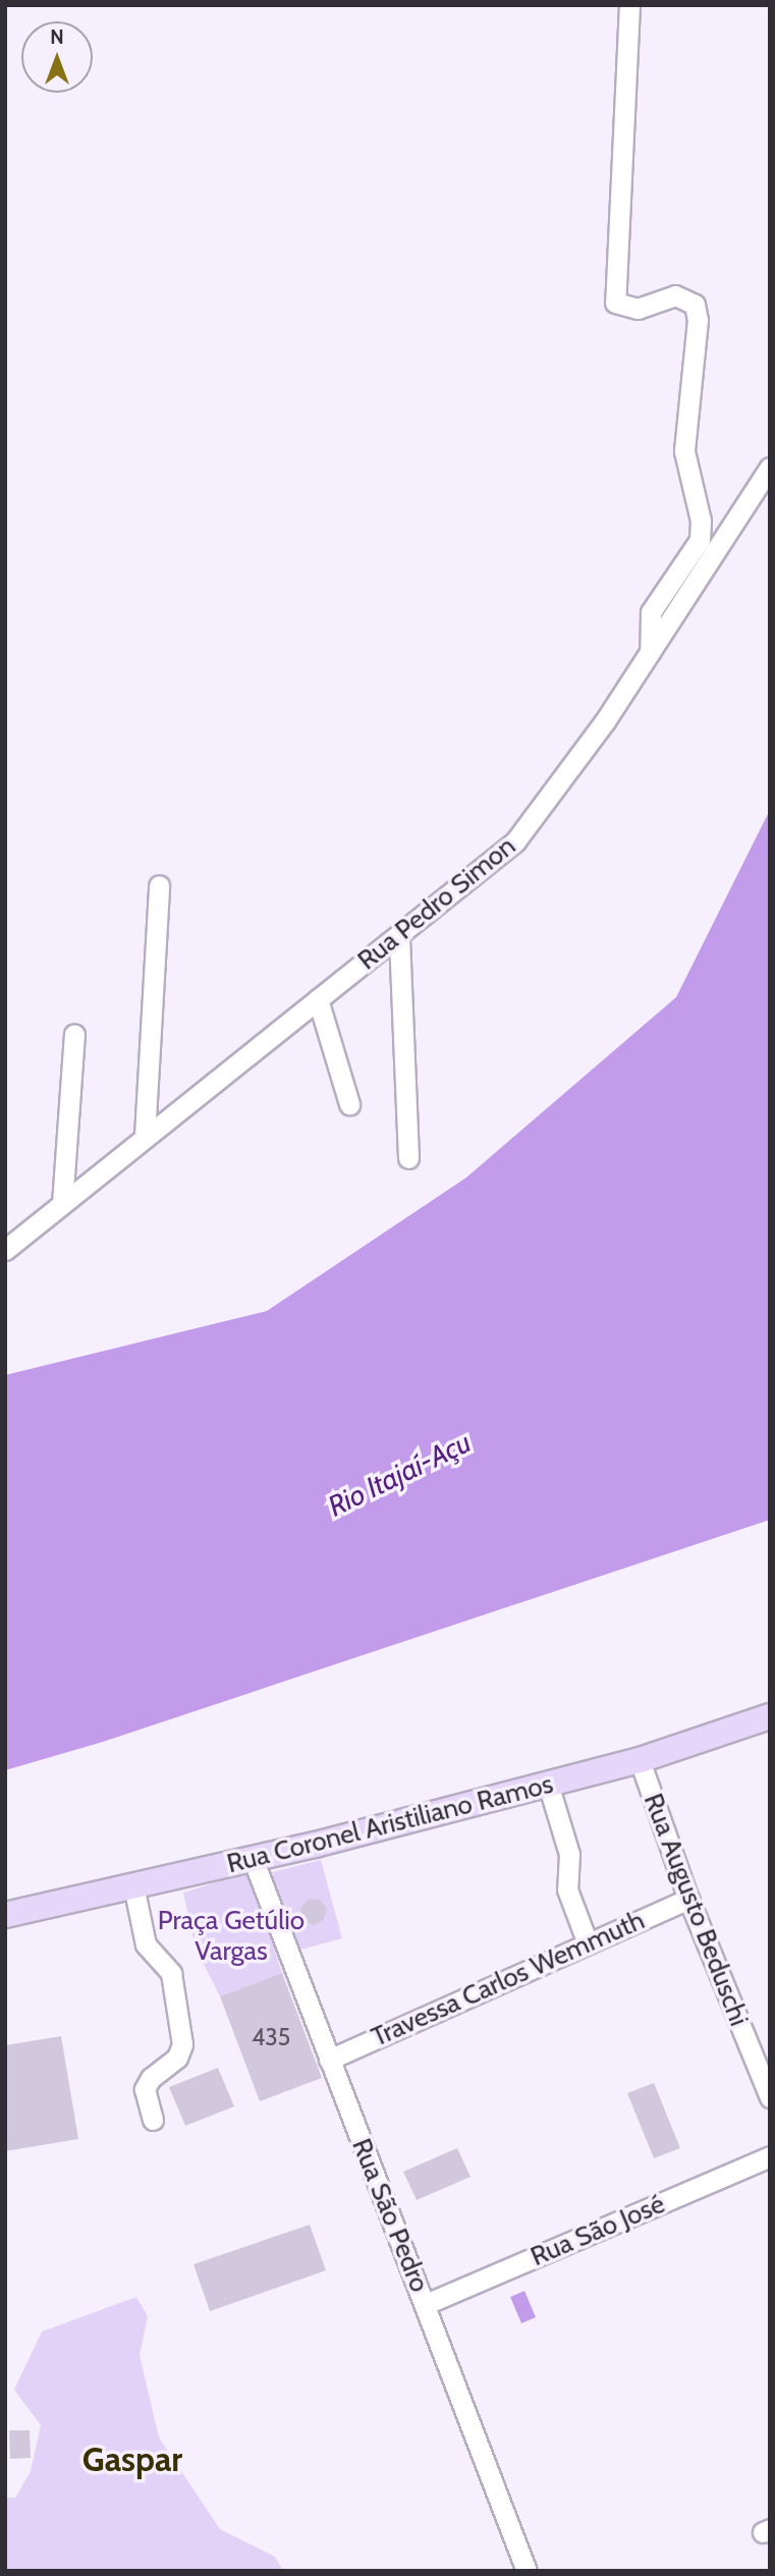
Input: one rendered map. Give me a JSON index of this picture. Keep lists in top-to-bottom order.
{
  "streets": {
    "main road": ["Rua Coronel Aristiliano Ramos"],
    "street": [
      "Rua Pedro Simon",
      "Rua Augusto Beduschi",
      "Travessa Carlos Wemmuth",
      "Rua São Pedro",
      "Rua São José"
    ]
  },
  "crossings": [
    ["Rua Coronel Aristiliano Ramos", "Rua Augusto Beduschi"],
    ["Rua Coronel Aristiliano Ramos", "Rua São Pedro"],
    ["Rua Augusto Beduschi", "Travessa Carlos Wemmuth"],
    ["Travessa Carlos Wemmuth", "Rua São Pedro"],
    ["Rua São Pedro", "Rua São José"]
  ],
  "districts": ["Gaspar"],
  "water": ["Rio Itajaí-Açu"],
  "parks": ["Praça Getúlio Vargas"],
  "house_numbers": ["435"],
  "north": "top"
}
